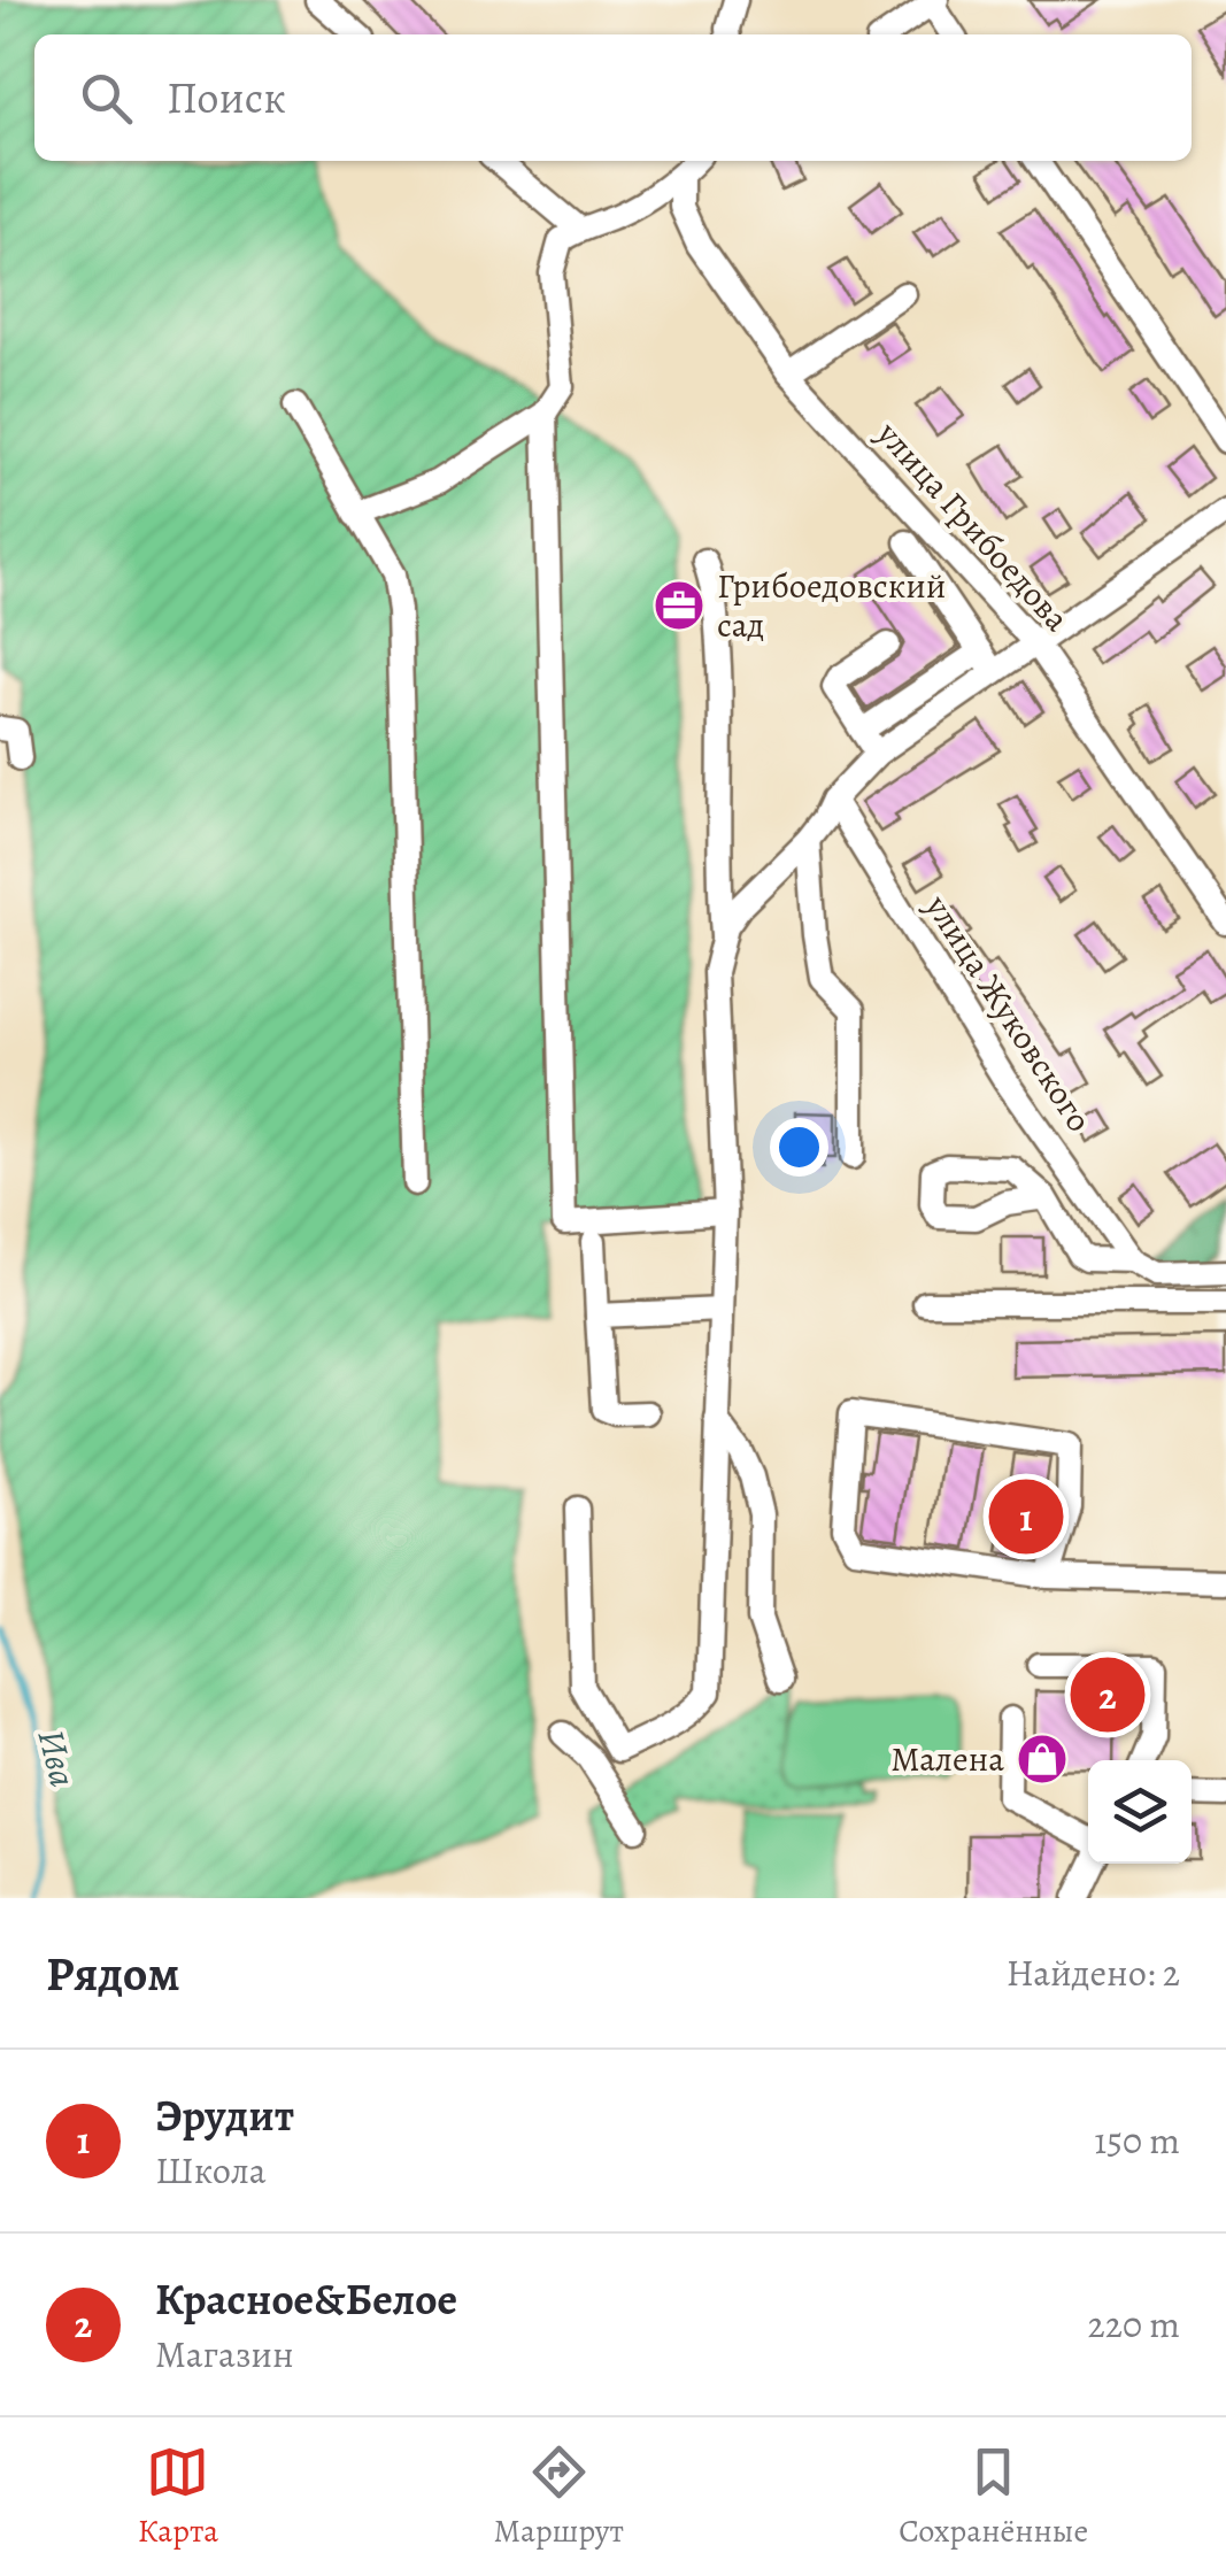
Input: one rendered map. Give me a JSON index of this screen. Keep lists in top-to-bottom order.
{
  "streets": {
    "street": ["улица Грибоедова", "улица Жуковского"]
  },
  "water": ["Ива"],
  "places": {
    "office": ["Грибоедовский сад"],
    "shop": ["Малена"]
  },
  "page": {
    "search": "Поиск",
    "pins": ["1", "2"],
    "heading": ["Рядом", "Найдено: 2"],
    "list": [
      {
        "mark": "1",
        "name": "Эрудит",
        "note": "Школа",
        "value": "150 m"
      },
      {
        "mark": "2",
        "name": "Красное&Белое",
        "note": "Магазин",
        "value": "220 m"
      }
    ],
    "nav": ["Карта", "Маршрут", "Сохранённые"]
  }
}
